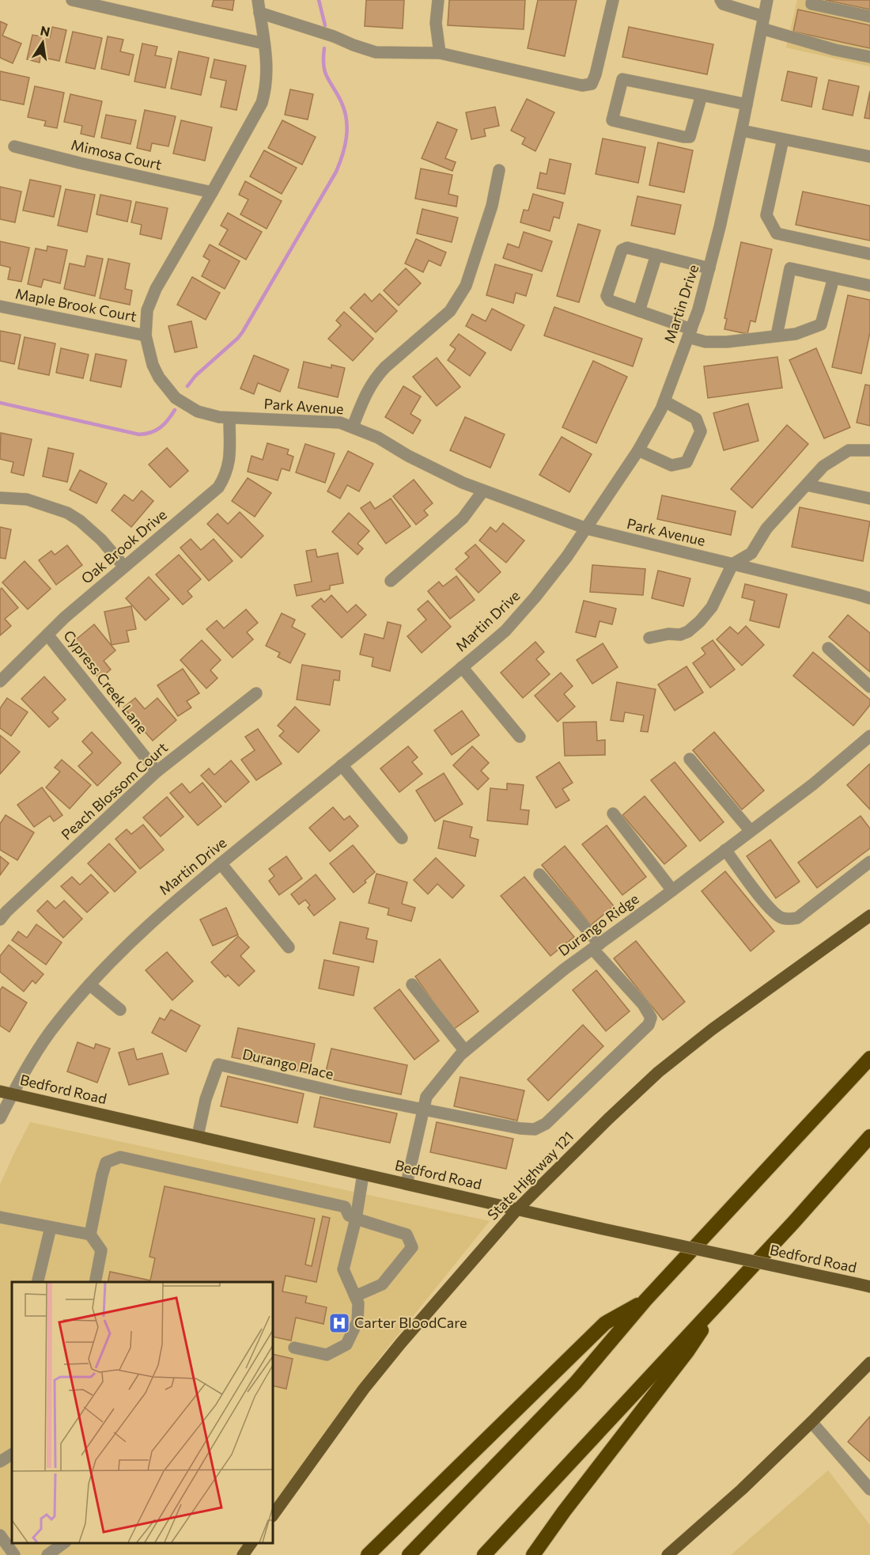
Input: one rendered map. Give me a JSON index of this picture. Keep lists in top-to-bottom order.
{
  "streets": {
    "main road": ["Bedford Road", "State Highway 121"],
    "street": [
      "Mimosa Court",
      "Martin Drive",
      "Maple Brook Court",
      "Park Avenue",
      "Oak Brook Drive",
      "Cypress Creek Lane",
      "Peach Blossom Court",
      "Durango Ridge",
      "Durango Place"
    ]
  },
  "crossings": [
    ["Mimosa Court", "Park Avenue"],
    ["Martin Drive", "Park Avenue"],
    ["Martin Drive", "Bedford Road"],
    ["Maple Brook Court", "Park Avenue"],
    ["Park Avenue", "Oak Brook Drive"],
    ["Oak Brook Drive", "Cypress Creek Lane"],
    ["Cypress Creek Lane", "Peach Blossom Court"],
    ["Durango Ridge", "Durango Place"],
    ["Durango Ridge", "Bedford Road"],
    ["Durango Place", "Bedford Road"],
    ["Bedford Road", "State Highway 121"]
  ],
  "places": {
    "hospital": ["Carter BloodCare"]
  },
  "north": "top"
}
